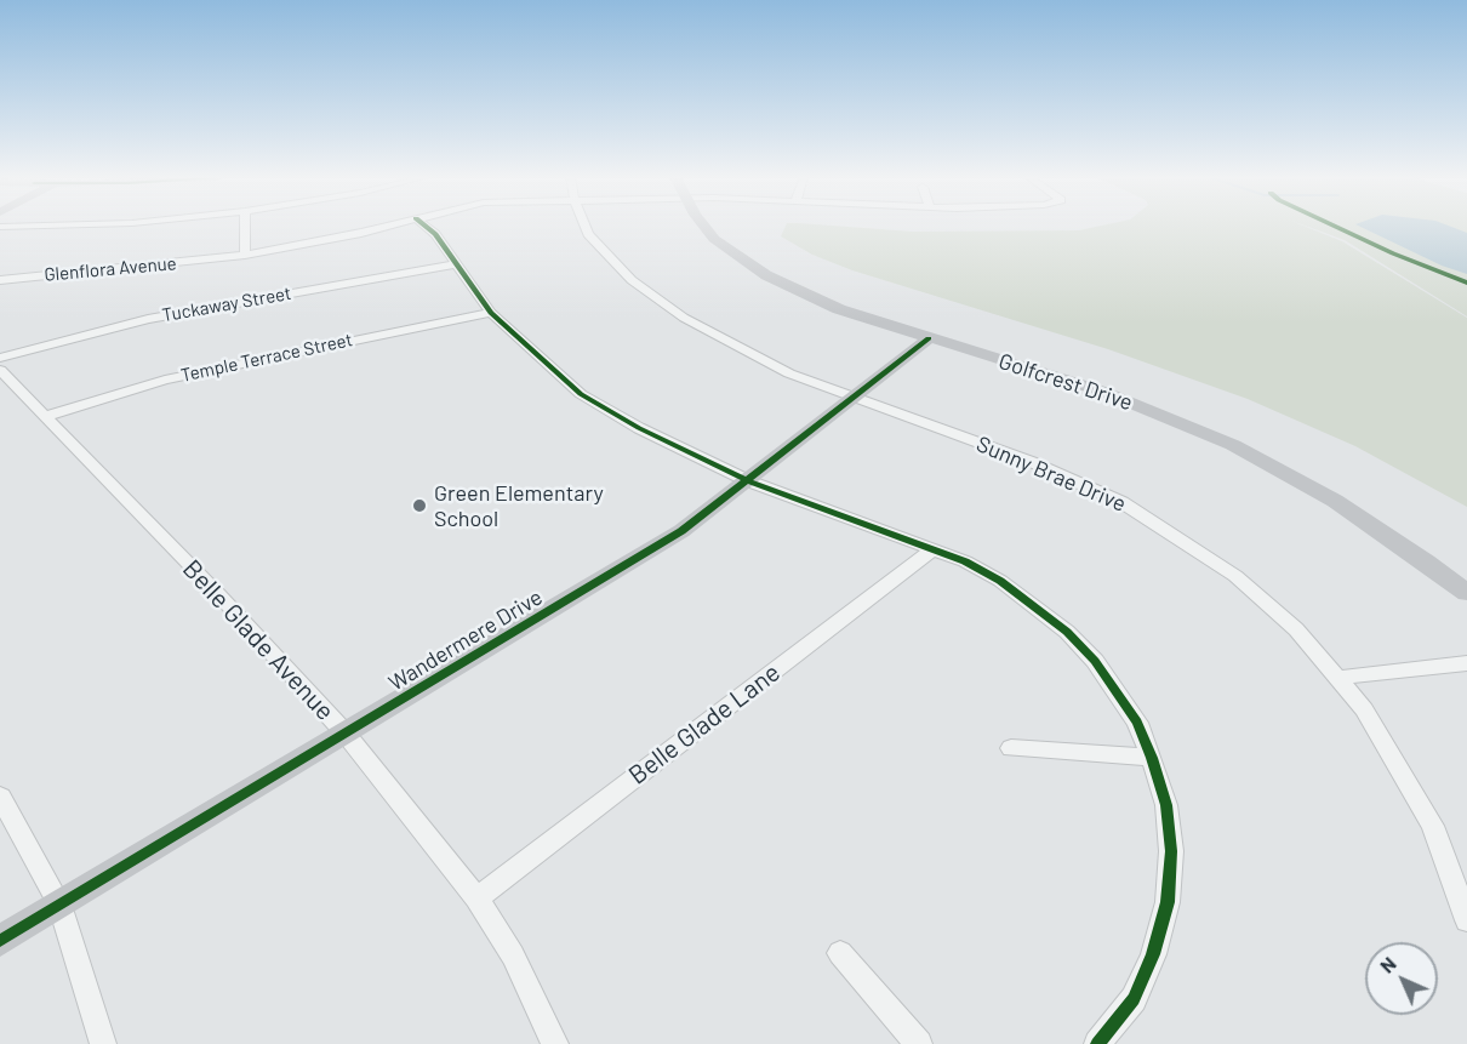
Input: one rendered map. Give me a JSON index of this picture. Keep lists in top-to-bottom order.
{
  "streets": {
    "street": [
      "Glenflora Avenue",
      "Tuckaway Street",
      "Temple Terrace Street",
      "Golfcrest Drive",
      "Sunny Brae Drive",
      "Belle Glade Avenue",
      "Wandermere Drive",
      "Belle Glade Lane"
    ]
  },
  "crossings": [
    ["Temple Terrace Street", "Belle Glade Avenue"],
    ["Golfcrest Drive", "Wandermere Drive"],
    ["Sunny Brae Drive", "Wandermere Drive"],
    ["Belle Glade Avenue", "Wandermere Drive"],
    ["Belle Glade Avenue", "Belle Glade Lane"]
  ],
  "places": ["Green Elementary School"],
  "north": "top left"
}
